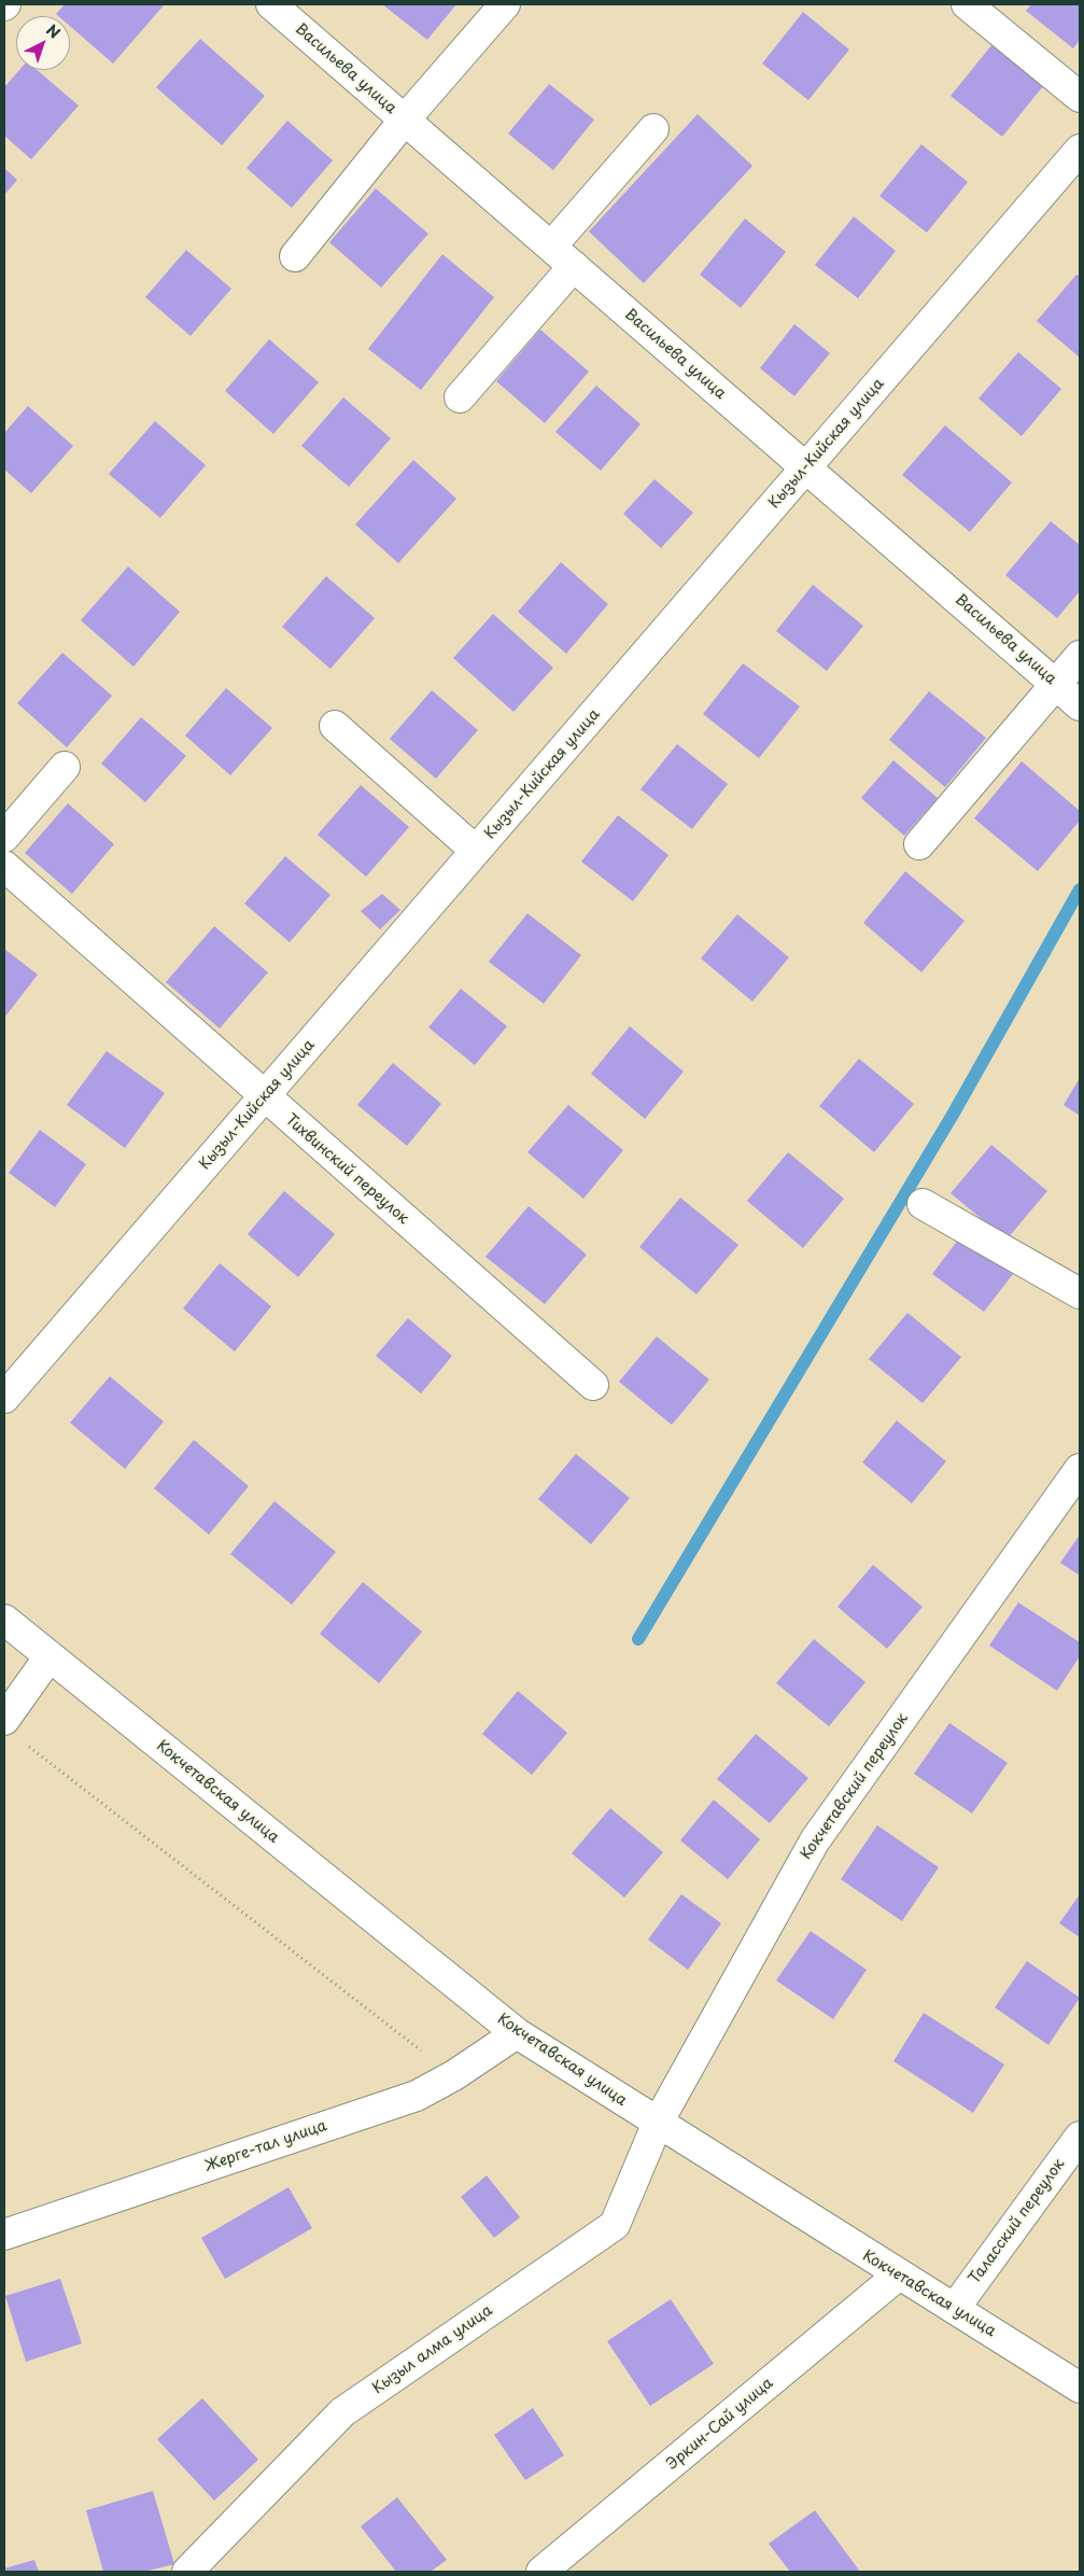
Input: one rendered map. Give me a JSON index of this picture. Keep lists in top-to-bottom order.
{
  "streets": {
    "street": [
      "Васильева улица",
      "Кызыл-Кийская улица",
      "Тихвинский переулок",
      "Кокчетавский переулок",
      "Кокчетавская улица",
      "Жерге-тал улица",
      "Таласский переулок",
      "Кызыл алма улица",
      "Эркин-Сай улица"
    ]
  },
  "crossings": [
    ["Васильева улица", "Кызыл-Кийская улица"],
    ["Кызыл-Кийская улица", "Тихвинский переулок"],
    ["Кокчетавский переулок", "Кокчетавская улица"],
    ["Кокчетавский переулок", "Кызыл алма улица"],
    ["Кокчетавская улица", "Жерге-тал улица"],
    ["Кокчетавская улица", "Таласский переулок"],
    ["Кокчетавская улица", "Кызыл алма улица"],
    ["Кокчетавская улица", "Эркин-Сай улица"]
  ],
  "north": "top right"
}
